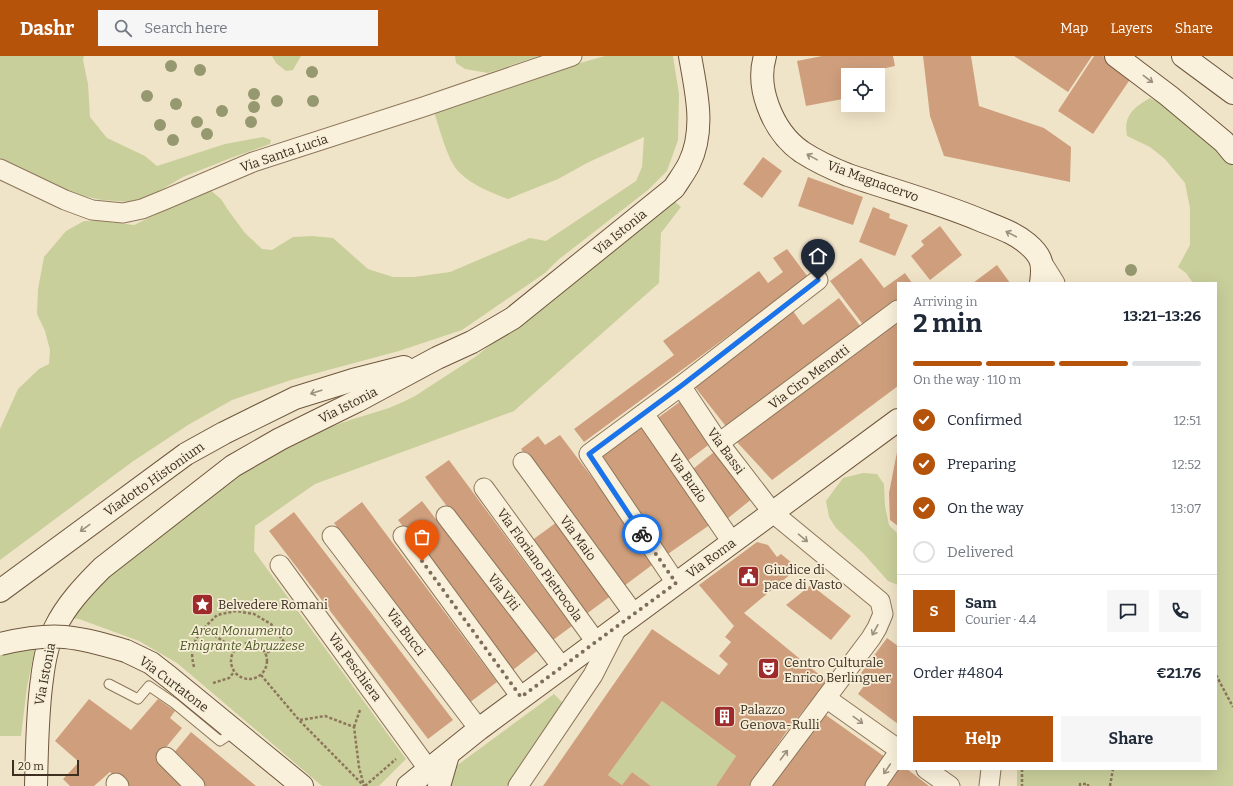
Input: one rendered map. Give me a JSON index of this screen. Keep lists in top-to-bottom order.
{
  "streets": {
    "street": [
      "Via Santa Lucia",
      "Via Magnacervo",
      "Via Istonia",
      "Via Ciro Menotti",
      "Via Bassi",
      "Via Buzio",
      "Viadotto Histonium",
      "Via Maio",
      "Via Roma",
      "Via Floriano Pietrocola",
      "Via Viti",
      "Via Bucci",
      "Via Peschiera",
      "Via Curtatone"
    ]
  },
  "crossings": [
    ["Via Istonia", "Viadotto Histonium"],
    ["Via Ciro Menotti", "Via Bassi"],
    ["Via Bassi", "Via Roma"],
    ["Via Buzio", "Via Roma"],
    ["Via Maio", "Via Roma"],
    ["Via Roma", "Via Floriano Pietrocola"],
    ["Via Roma", "Via Viti"],
    ["Via Roma", "Via Bucci"],
    ["Via Roma", "Via Peschiera"]
  ],
  "one_way": ["Via Magnacervo", "Viadotto Histonium"],
  "parks": ["Area Monumento Emigrante Abruzzese"],
  "places": {
    "public building": ["Giudice di pace di Vasto"],
    "place": ["Belvedere Romani"],
    "theatre": ["Centro Culturale Enrico Berlinguer"],
    "building": ["Palazzo Genova-Rulli"]
  },
  "scale_bar": "20 m",
  "page": {
    "header": "Dashr",
    "search": "Search here",
    "nav": ["Map", "Layers", "Share"],
    "heading": ["2 min", "Arriving in", "13:21–13:26"],
    "panel": [
      "Sam",
      "Courier · 4.4",
      "Order #4804",
      "€21.76"
    ],
    "bar": "On the way · 110 m",
    "list": [
      ["Confirmed", "12:51"],
      ["Preparing", "12:52"],
      ["On the way", "13:07"],
      "Delivered"
    ],
    "round": "S",
    "buttons": ["Help", "Share"],
    "scale": "20 m"
  }
}
